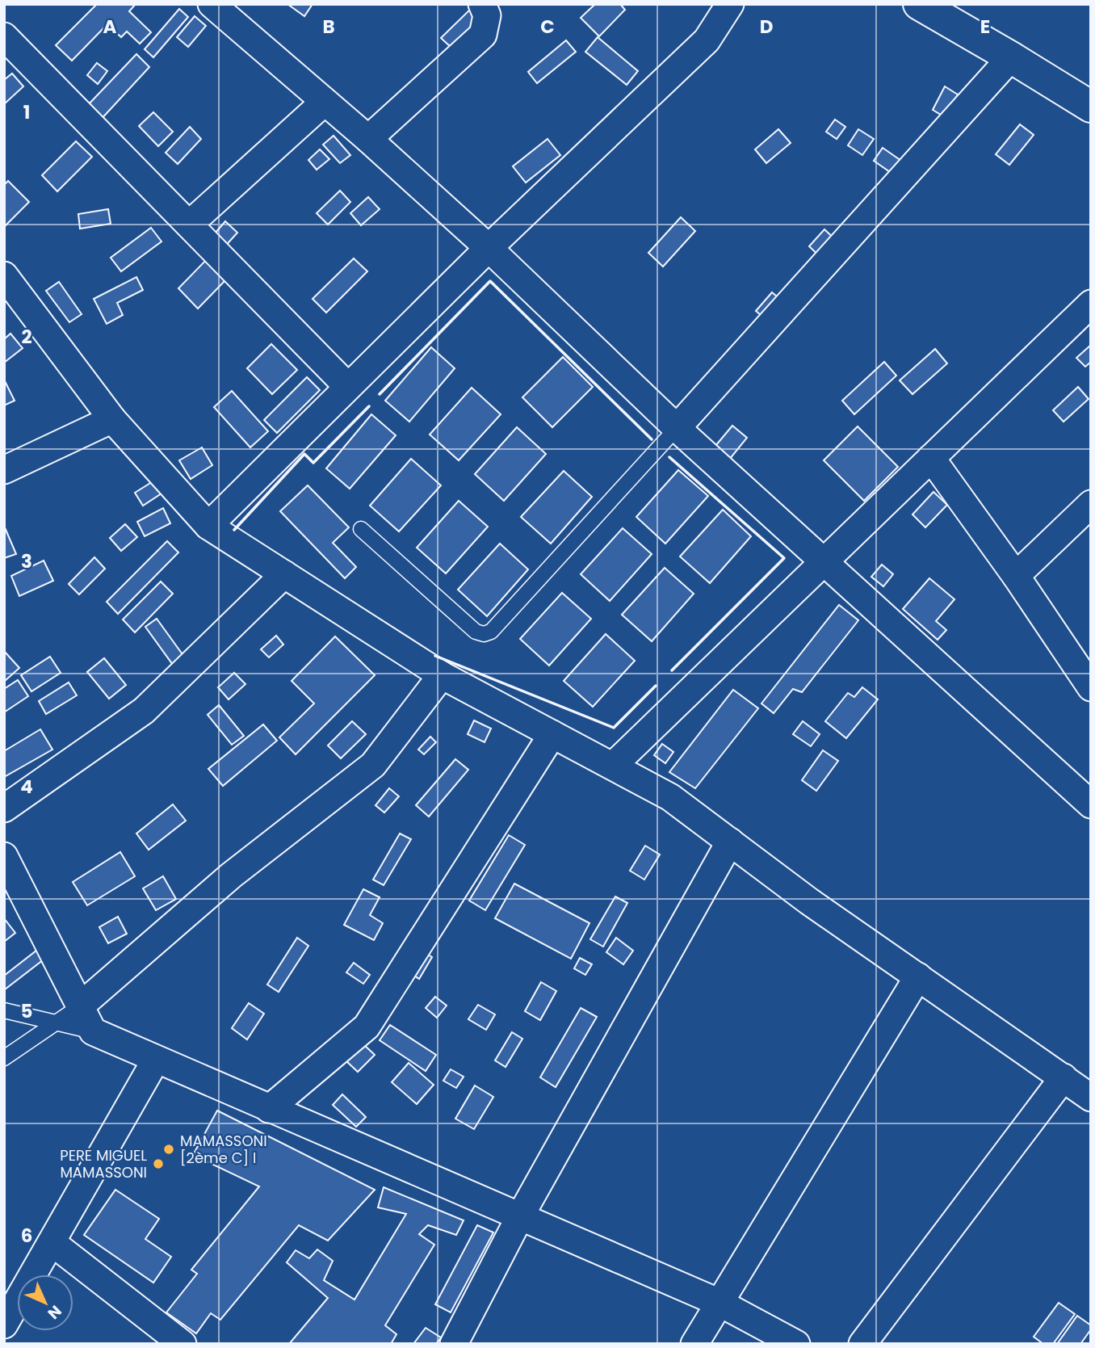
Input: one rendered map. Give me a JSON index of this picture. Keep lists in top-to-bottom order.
{
  "places": ["MAMASSONI [2ème C] I", "PERE MIGUEL MAMASSONI"],
  "north": "bottom right",
  "grid": {
    "columns": [
      "A",
      "B",
      "C",
      "D",
      "E"
    ],
    "rows": [
      "1",
      "2",
      "3",
      "4",
      "5",
      "6"
    ]
  }
}
